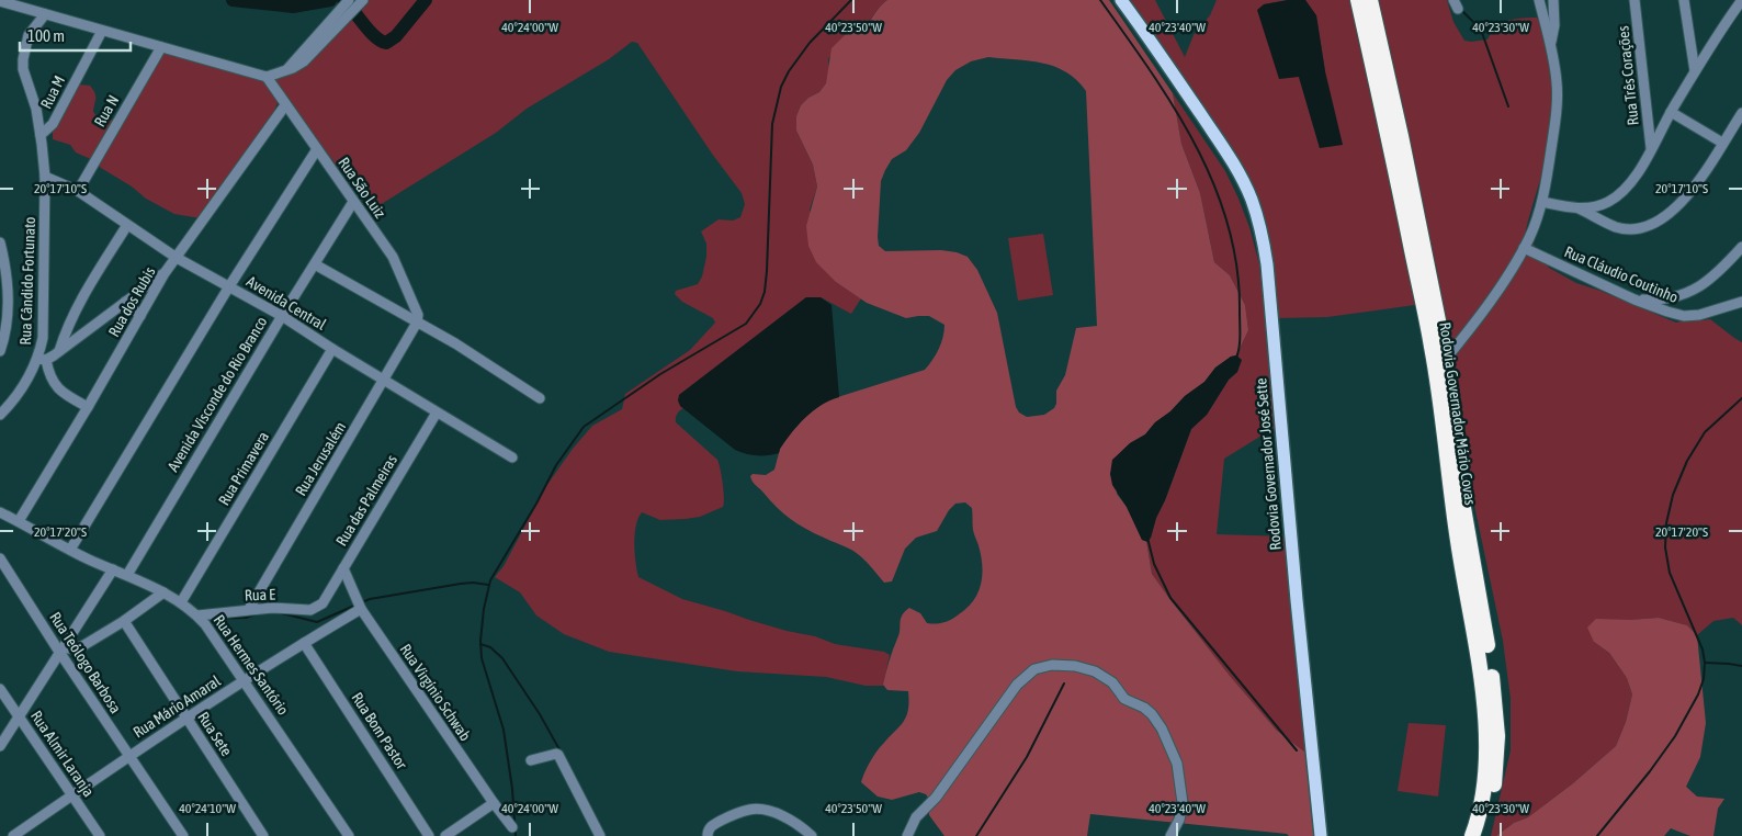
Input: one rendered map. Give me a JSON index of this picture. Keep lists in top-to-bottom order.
{
  "streets": {
    "highway": ["Rodovia Governador Mário Covas"],
    "main road": ["Rodovia Governador José Sette"],
    "street": [
      "Rua Três Corações",
      "Rua M",
      "Rua N",
      "Rua São Luiz",
      "Rua Cláudio Coutinho",
      "Rua Cândido Fortunato",
      "Rua dos Rubis",
      "Avenida Central",
      "Avenida Visconde do Rio Branco",
      "Rua Jerusalém",
      "Rua Primavera",
      "Rua das Palmeiras",
      "Rua E",
      "Rua Teólogo Barbosa",
      "Rua Hermes Santório",
      "Rua Virgínio Schwab",
      "Rua Mário Amaral",
      "Rua Bom Pastor",
      "Rua Sete",
      "Rua Almir Laranja"
    ]
  },
  "crossings": [
    ["Rua M", "Rua Cândido Fortunato"],
    ["Rua N", "Avenida Central"],
    ["Rua São Luiz", "Rua dos Rubis"],
    ["Rua São Luiz", "Avenida Visconde do Rio Branco"],
    ["Rua São Luiz", "Rua Jerusalém"],
    ["Rua Cândido Fortunato", "Avenida Central"],
    ["Rua dos Rubis", "Avenida Central"],
    ["Rua dos Rubis", "Rua Hermes Santório"],
    ["Avenida Central", "Avenida Visconde do Rio Branco"],
    ["Avenida Central", "Rua Jerusalém"],
    ["Avenida Central", "Rua Primavera"],
    ["Avenida Central", "Rua das Palmeiras"],
    ["Avenida Visconde do Rio Branco", "Rua Hermes Santório"],
    ["Rua Jerusalém", "Rua E"],
    ["Rua Primavera", "Rua Hermes Santório"],
    ["Rua das Palmeiras", "Rua E"],
    ["Rua das Palmeiras", "Rua Virgínio Schwab"],
    ["Rua E", "Rua Hermes Santório"],
    ["Rua Teólogo Barbosa", "Rua Mário Amaral"],
    ["Rua Hermes Santório", "Rua Mário Amaral"],
    ["Rua Virgínio Schwab", "Rua Mário Amaral"],
    ["Rua Mário Amaral", "Rua Bom Pastor"],
    ["Rua Mário Amaral", "Rua Sete"],
    ["Rua Mário Amaral", "Rua Almir Laranja"]
  ],
  "scale_bar": "100 m",
  "coordinates": [
    "40°24'00\"W",
    "40°23'50\"W",
    "40°23'40\"W",
    "40°23'30\"W",
    "20°17'10\"S",
    "20°17'20\"S",
    "40°24'10\"W"
  ]
}
